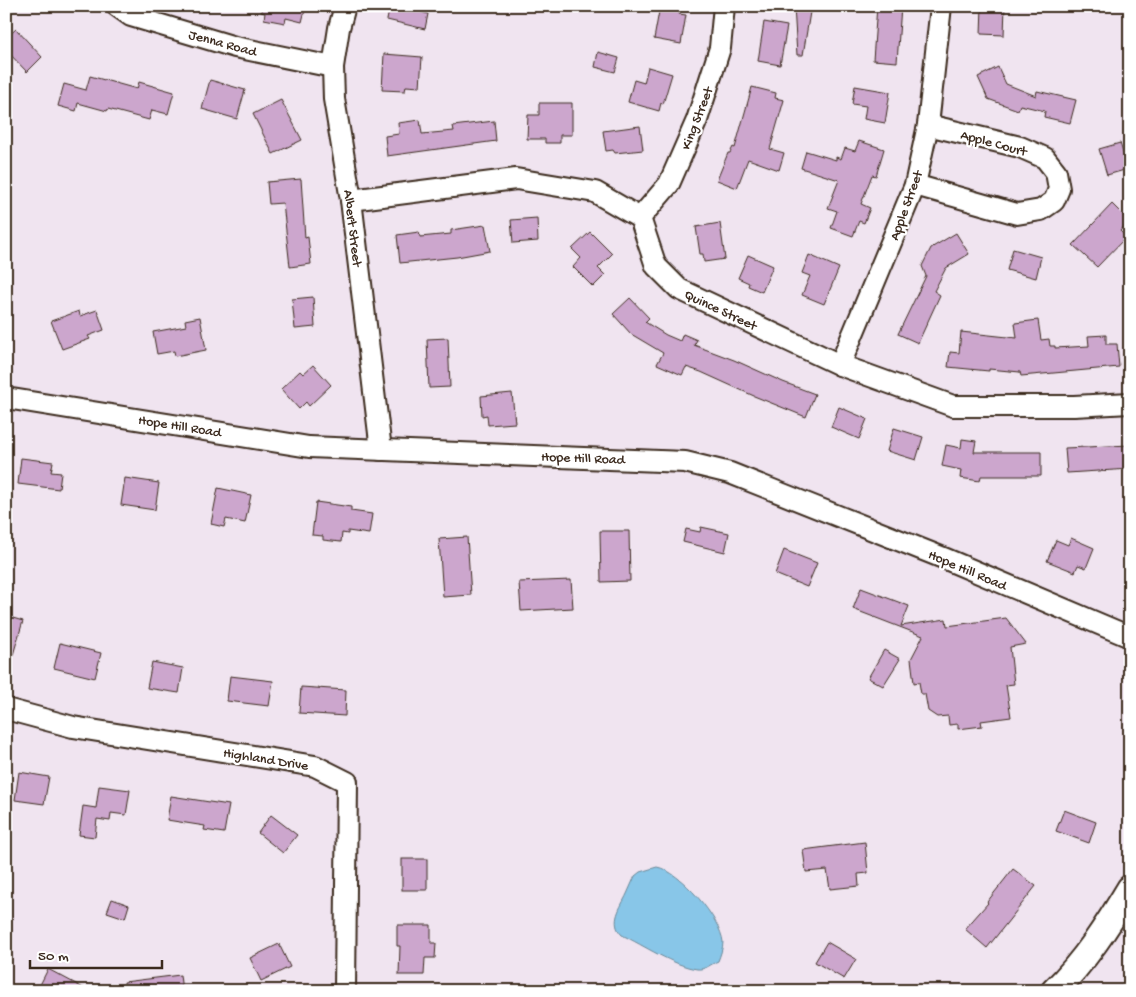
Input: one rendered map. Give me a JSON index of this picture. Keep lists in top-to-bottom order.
{
  "streets": {
    "street": [
      "Jenna Road",
      "King Street",
      "Apple Court",
      "Apple Street",
      "Albert Street",
      "Quince Street",
      "Hope Hill Road",
      "Highland Drive"
    ]
  },
  "crossings": [
    ["Jenna Road", "Albert Street"],
    ["King Street", "Quince Street"],
    ["Apple Court", "Apple Street"],
    ["Apple Street", "Quince Street"],
    ["Albert Street", "Hope Hill Road"]
  ],
  "scale_bar": "50 m"
}
